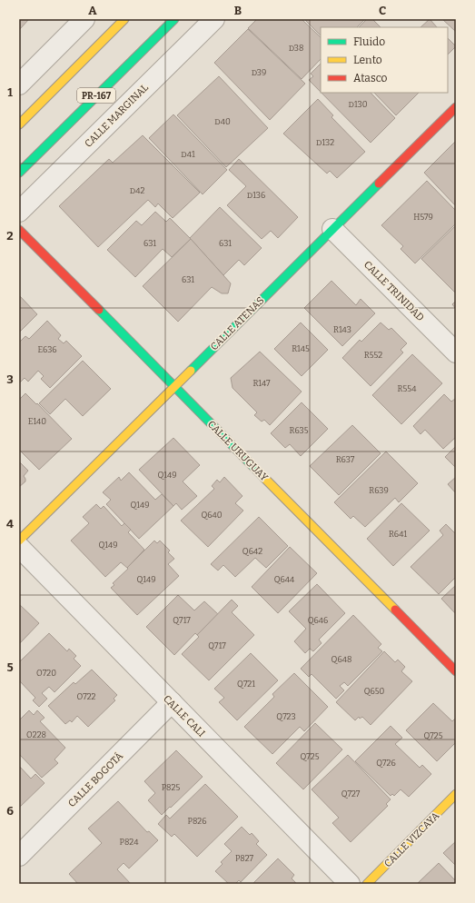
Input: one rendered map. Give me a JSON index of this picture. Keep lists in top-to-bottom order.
{
  "streets": {
    "street": [
      "PR-167",
      "CALLE MARGINAL",
      "CALLE TRINIDAD",
      "CALLE ATENAS",
      "CALLE URUGUAY",
      "CALLE CALI",
      "CALLE BOGOTÁ",
      "CALLE VIZCAYA"
    ]
  },
  "crossings": [
    ["CALLE TRINIDAD", "CALLE ATENAS"],
    ["CALLE ATENAS", "CALLE URUGUAY"],
    ["CALLE CALI", "CALLE BOGOTÁ"]
  ],
  "house_numbers": [
    "D38",
    "D39",
    "D130",
    "D40",
    "D132",
    "D41",
    "D42",
    "D136",
    "H579",
    "631",
    "631",
    "631",
    "R143",
    "R145",
    "E636",
    "R552",
    "R147",
    "R554",
    "E140",
    "R635",
    "R637",
    "Q149",
    "R639",
    "Q149",
    "Q640",
    "R641",
    "Q149",
    "Q642",
    "Q149",
    "Q644",
    "Q717",
    "Q646",
    "Q717",
    "Q648",
    "O720",
    "Q721",
    "Q650",
    "O722",
    "Q723",
    "O228",
    "Q725",
    "Q725",
    "Q726",
    "P825",
    "Q727",
    "P826",
    "P824",
    "P827"
  ],
  "legend": ["Fluido", "Lento", "Atasco"],
  "grid": {
    "columns": ["A", "B", "C"],
    "rows": [
      "1",
      "2",
      "3",
      "4",
      "5",
      "6"
    ]
  }
}
